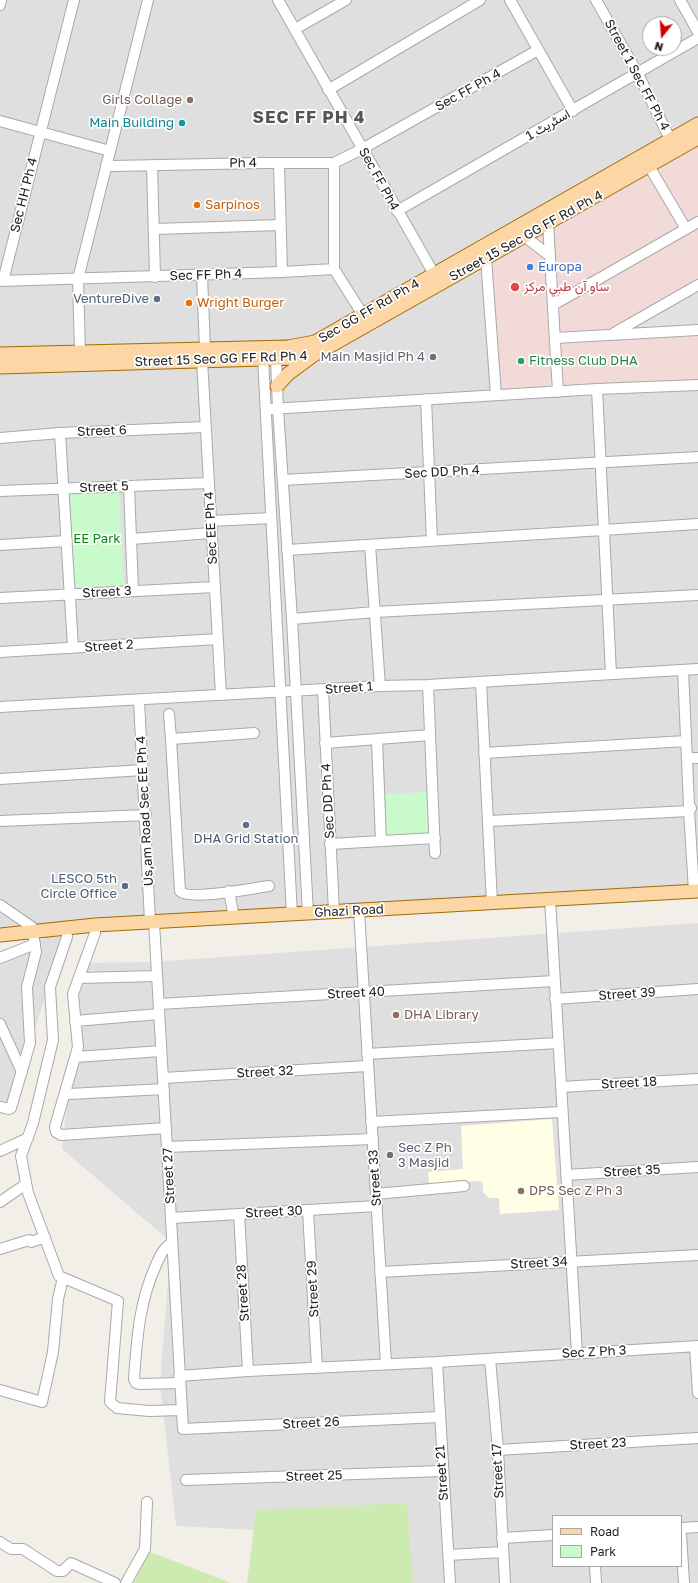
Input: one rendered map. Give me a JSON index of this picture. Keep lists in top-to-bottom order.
{
  "streets": {
    "main road": ["Street 15 Sec GG FF Rd Ph 4", "Sec GG FF Rd Ph 4", "Ghazi Road"],
    "street": [
      "Street 1 Sec FF Ph 4",
      "Sec FF Ph 4",
      "اسٹریٹ 1",
      "Ph 4",
      "Sec FF Ph4",
      "Sec HH Ph 4",
      "Street 6",
      "Sec DD Ph 4",
      "Street 5",
      "Sec EE Ph 4",
      "Street 3",
      "Street 2",
      "Street 1",
      "Us,am Road Sec EE Ph 4",
      "Street 40",
      "Street 39",
      "Street 32",
      "Street 18",
      "Street 35",
      "Street 27",
      "Street 33",
      "Street 30",
      "Street 34",
      "Street 29",
      "Street 28",
      "Sec Z Ph 3",
      "Street 26",
      "Street 23",
      "Street 17",
      "Street 21",
      "Street 25"
    ]
  },
  "crossings": [
    ["Street 1 Sec FF Ph 4", "اسٹریٹ 1"],
    ["Street 1 Sec FF Ph 4", "Street 15 Sec GG FF Rd Ph 4"],
    ["Street 1 Sec FF Ph 4", "Sec GG FF Rd Ph 4"],
    ["Sec FF Ph 4", "Ph 4"],
    ["Sec FF Ph 4", "Sec FF Ph4"],
    ["Sec FF Ph 4", "Sec HH Ph 4"],
    ["Sec FF Ph 4", "Sec EE Ph 4"],
    ["اسٹریٹ 1", "Sec FF Ph4"],
    ["Sec FF Ph4", "Sec GG FF Rd Ph 4"],
    ["Street 15 Sec GG FF Rd Ph 4", "Sec GG FF Rd Ph 4"],
    ["Street 15 Sec GG FF Rd Ph 4", "Sec EE Ph 4"],
    ["Sec GG FF Rd Ph 4", "Sec EE Ph 4"],
    ["Street 6", "Sec EE Ph 4"],
    ["Sec DD Ph 4", "Street 1"],
    ["Sec DD Ph 4", "Ghazi Road"],
    ["Street 5", "Sec EE Ph 4"],
    ["Sec EE Ph 4", "Street 3"],
    ["Sec EE Ph 4", "Street 2"],
    ["Sec EE Ph 4", "Street 1"],
    ["Street 1", "Us,am Road Sec EE Ph 4"],
    ["Us,am Road Sec EE Ph 4", "Ghazi Road"],
    ["Us,am Road Sec EE Ph 4", "Street 27"],
    ["Ghazi Road", "Street 27"],
    ["Ghazi Road", "Street 33"],
    ["Street 40", "Street 27"],
    ["Street 40", "Street 33"],
    ["Street 32", "Street 27"],
    ["Street 32", "Street 33"],
    ["Street 27", "Street 30"],
    ["Street 27", "Sec Z Ph 3"],
    ["Street 27", "Street 26"],
    ["Street 33", "Street 30"],
    ["Street 33", "Street 34"],
    ["Street 33", "Sec Z Ph 3"],
    ["Street 30", "Street 29"],
    ["Street 30", "Street 28"],
    ["Street 29", "Sec Z Ph 3"],
    ["Street 28", "Sec Z Ph 3"],
    ["Sec Z Ph 3", "Street 17"],
    ["Sec Z Ph 3", "Street 21"],
    ["Street 26", "Street 21"],
    ["Street 23", "Street 17"],
    ["Street 21", "Street 25"]
  ],
  "districts": ["SEC FF PH 4"],
  "parks": ["EE Park"],
  "places": [
    "Girls Collage",
    "Main Building",
    "Sarpinos",
    "Europa",
    "ساو آن طبي مرکز",
    "VentureDive",
    "Wright Burger",
    "Main Masjid Ph 4",
    "Fitness Club DHA",
    "DHA Grid Station",
    "LESCO 5th Circle Office",
    "DHA Library",
    "Sec Z Ph 3 Masjid",
    "DPS Sec Z Ph 3"
  ],
  "legend": ["Road", "Park"],
  "north": "bottom"
}
